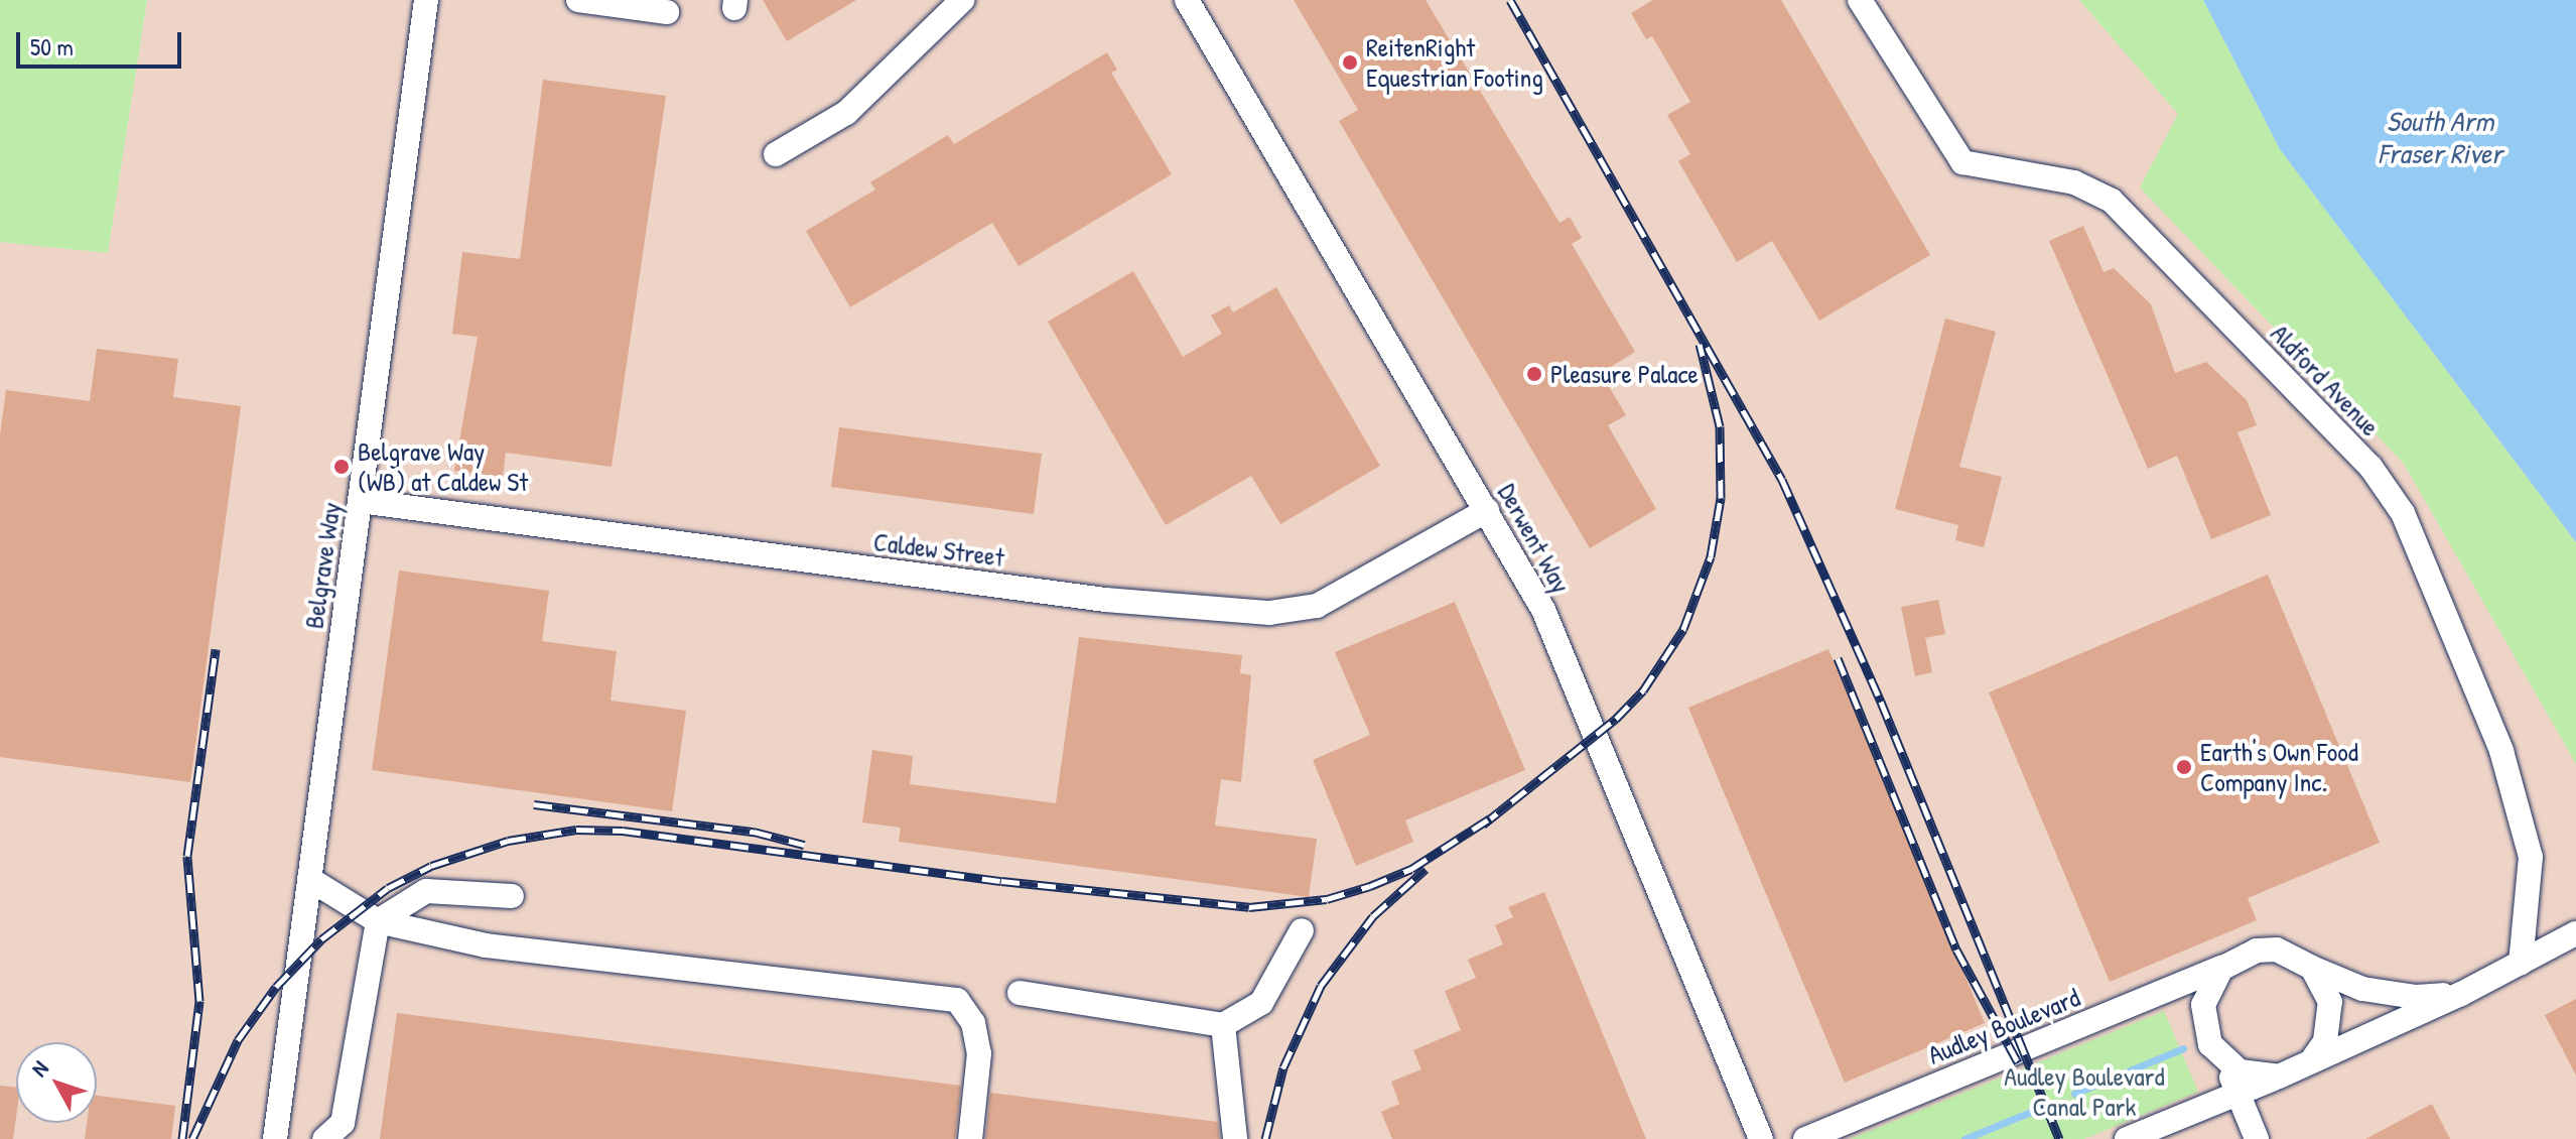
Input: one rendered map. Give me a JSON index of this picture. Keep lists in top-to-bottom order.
{
  "streets": {
    "street": [
      "Aldford Avenue",
      "Derwent Way",
      "Caldew Street",
      "Belgrave Way",
      "Audley Boulevard"
    ]
  },
  "crossings": [
    ["Derwent Way", "Caldew Street"],
    ["Caldew Street", "Belgrave Way"]
  ],
  "water": ["South Arm Fraser River"],
  "parks": ["Audley Boulevard Canal Park"],
  "places": [
    "ReitenRight Equestrian Footing",
    "Pleasure Palace",
    "Belgrave Way (WB) at Caldew St",
    "Earth's Own Food Company Inc."
  ],
  "scale_bar": "50 m",
  "north": "top left"
}
